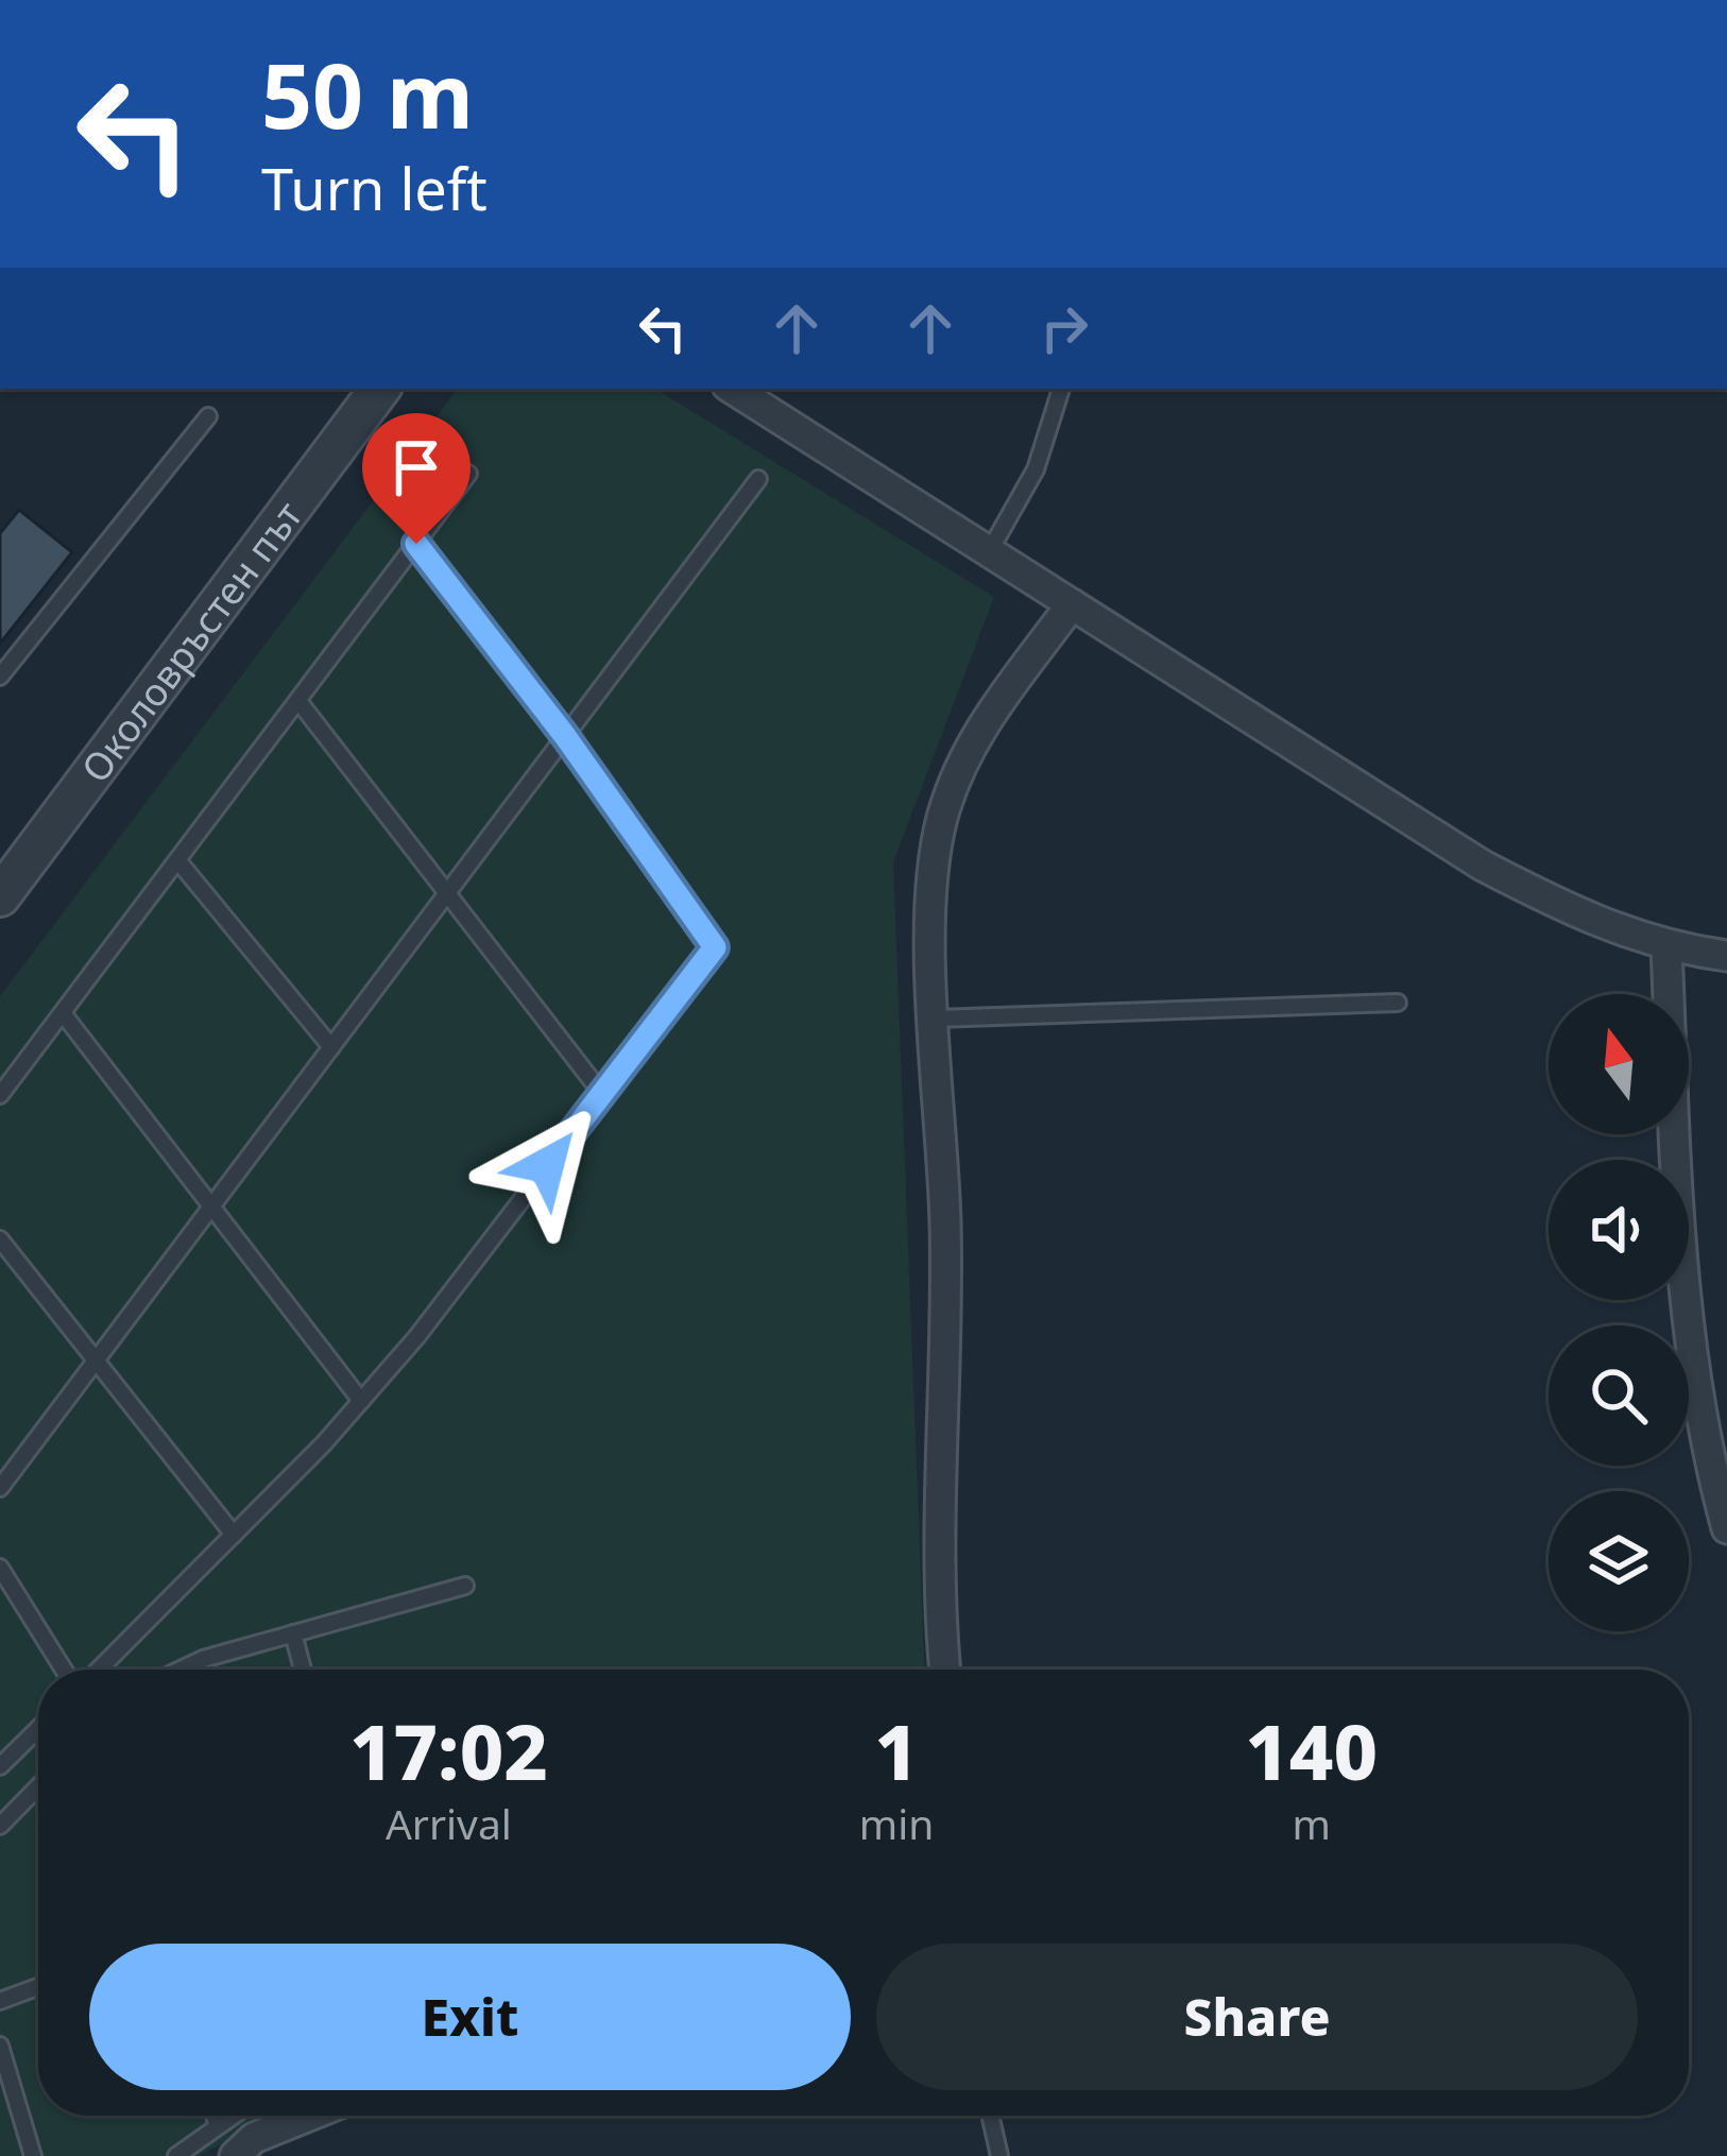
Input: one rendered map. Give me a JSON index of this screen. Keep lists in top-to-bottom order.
{
  "streets": {
    "street": ["Околовръстен път"]
  },
  "north": "top",
  "page": {
    "turn": ["50 m", "Turn left"],
    "eta": [
      "17:02",
      "Arrival",
      "1",
      "min",
      "140",
      "m"
    ],
    "buttons": ["Exit", "Share"]
  }
}
